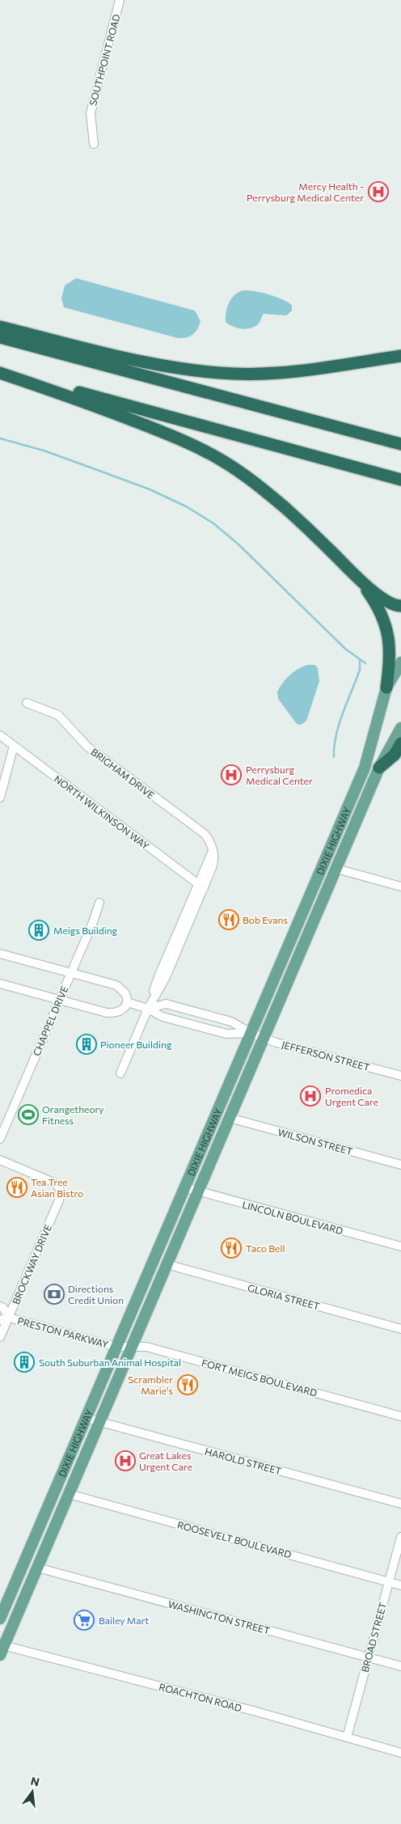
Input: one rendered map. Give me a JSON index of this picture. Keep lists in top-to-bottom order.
{
  "streets": {
    "main road": ["DIXIE HIGHWAY"],
    "street": [
      "SOUTHPOINT ROAD",
      "BRIGHAM DRIVE",
      "NORTH WILKINSON WAY",
      "CHAPPEL DRIVE",
      "JEFFERSON STREET",
      "WILSON STREET",
      "LINCOLN BOULEVARD",
      "BROCKWAY DRIVE",
      "GLORIA STREET",
      "PRESTON PARKWAY",
      "FORT MEIGS BOULEVARD",
      "HAROLD STREET",
      "ROOSEVELT BOULEVARD",
      "WASHINGTON STREET",
      "BROAD STREET",
      "ROACHTON ROAD"
    ]
  },
  "crossings": [
    ["BRIGHAM DRIVE", "NORTH WILKINSON WAY"],
    ["DIXIE HIGHWAY", "JEFFERSON STREET"],
    ["DIXIE HIGHWAY", "WILSON STREET"],
    ["DIXIE HIGHWAY", "LINCOLN BOULEVARD"],
    ["DIXIE HIGHWAY", "GLORIA STREET"],
    ["DIXIE HIGHWAY", "PRESTON PARKWAY"],
    ["DIXIE HIGHWAY", "FORT MEIGS BOULEVARD"],
    ["DIXIE HIGHWAY", "HAROLD STREET"],
    ["DIXIE HIGHWAY", "ROOSEVELT BOULEVARD"],
    ["DIXIE HIGHWAY", "WASHINGTON STREET"],
    ["DIXIE HIGHWAY", "ROACHTON ROAD"],
    ["BROCKWAY DRIVE", "PRESTON PARKWAY"],
    ["PRESTON PARKWAY", "FORT MEIGS BOULEVARD"],
    ["ROOSEVELT BOULEVARD", "BROAD STREET"],
    ["WASHINGTON STREET", "BROAD STREET"],
    ["BROAD STREET", "ROACHTON ROAD"]
  ],
  "places": {
    "hospital": [
      "Mercy Health - Perrysburg Medical Center",
      "Perrysburg Medical Center",
      "Promedica Urgent Care",
      "Great Lakes Urgent Care"
    ],
    "restaurant": [
      "Bob Evans",
      "Tea Tree Asian Bistro",
      "Taco Bell",
      "Scrambler Marie's"
    ],
    "building": ["Meigs Building", "Pioneer Building", "South Suburban Animal Hospital"],
    "sports": ["Orangetheory Fitness"],
    "bank": ["Directions Credit Union"],
    "supermarket": ["Bailey Mart"]
  },
  "north": "top"
}
